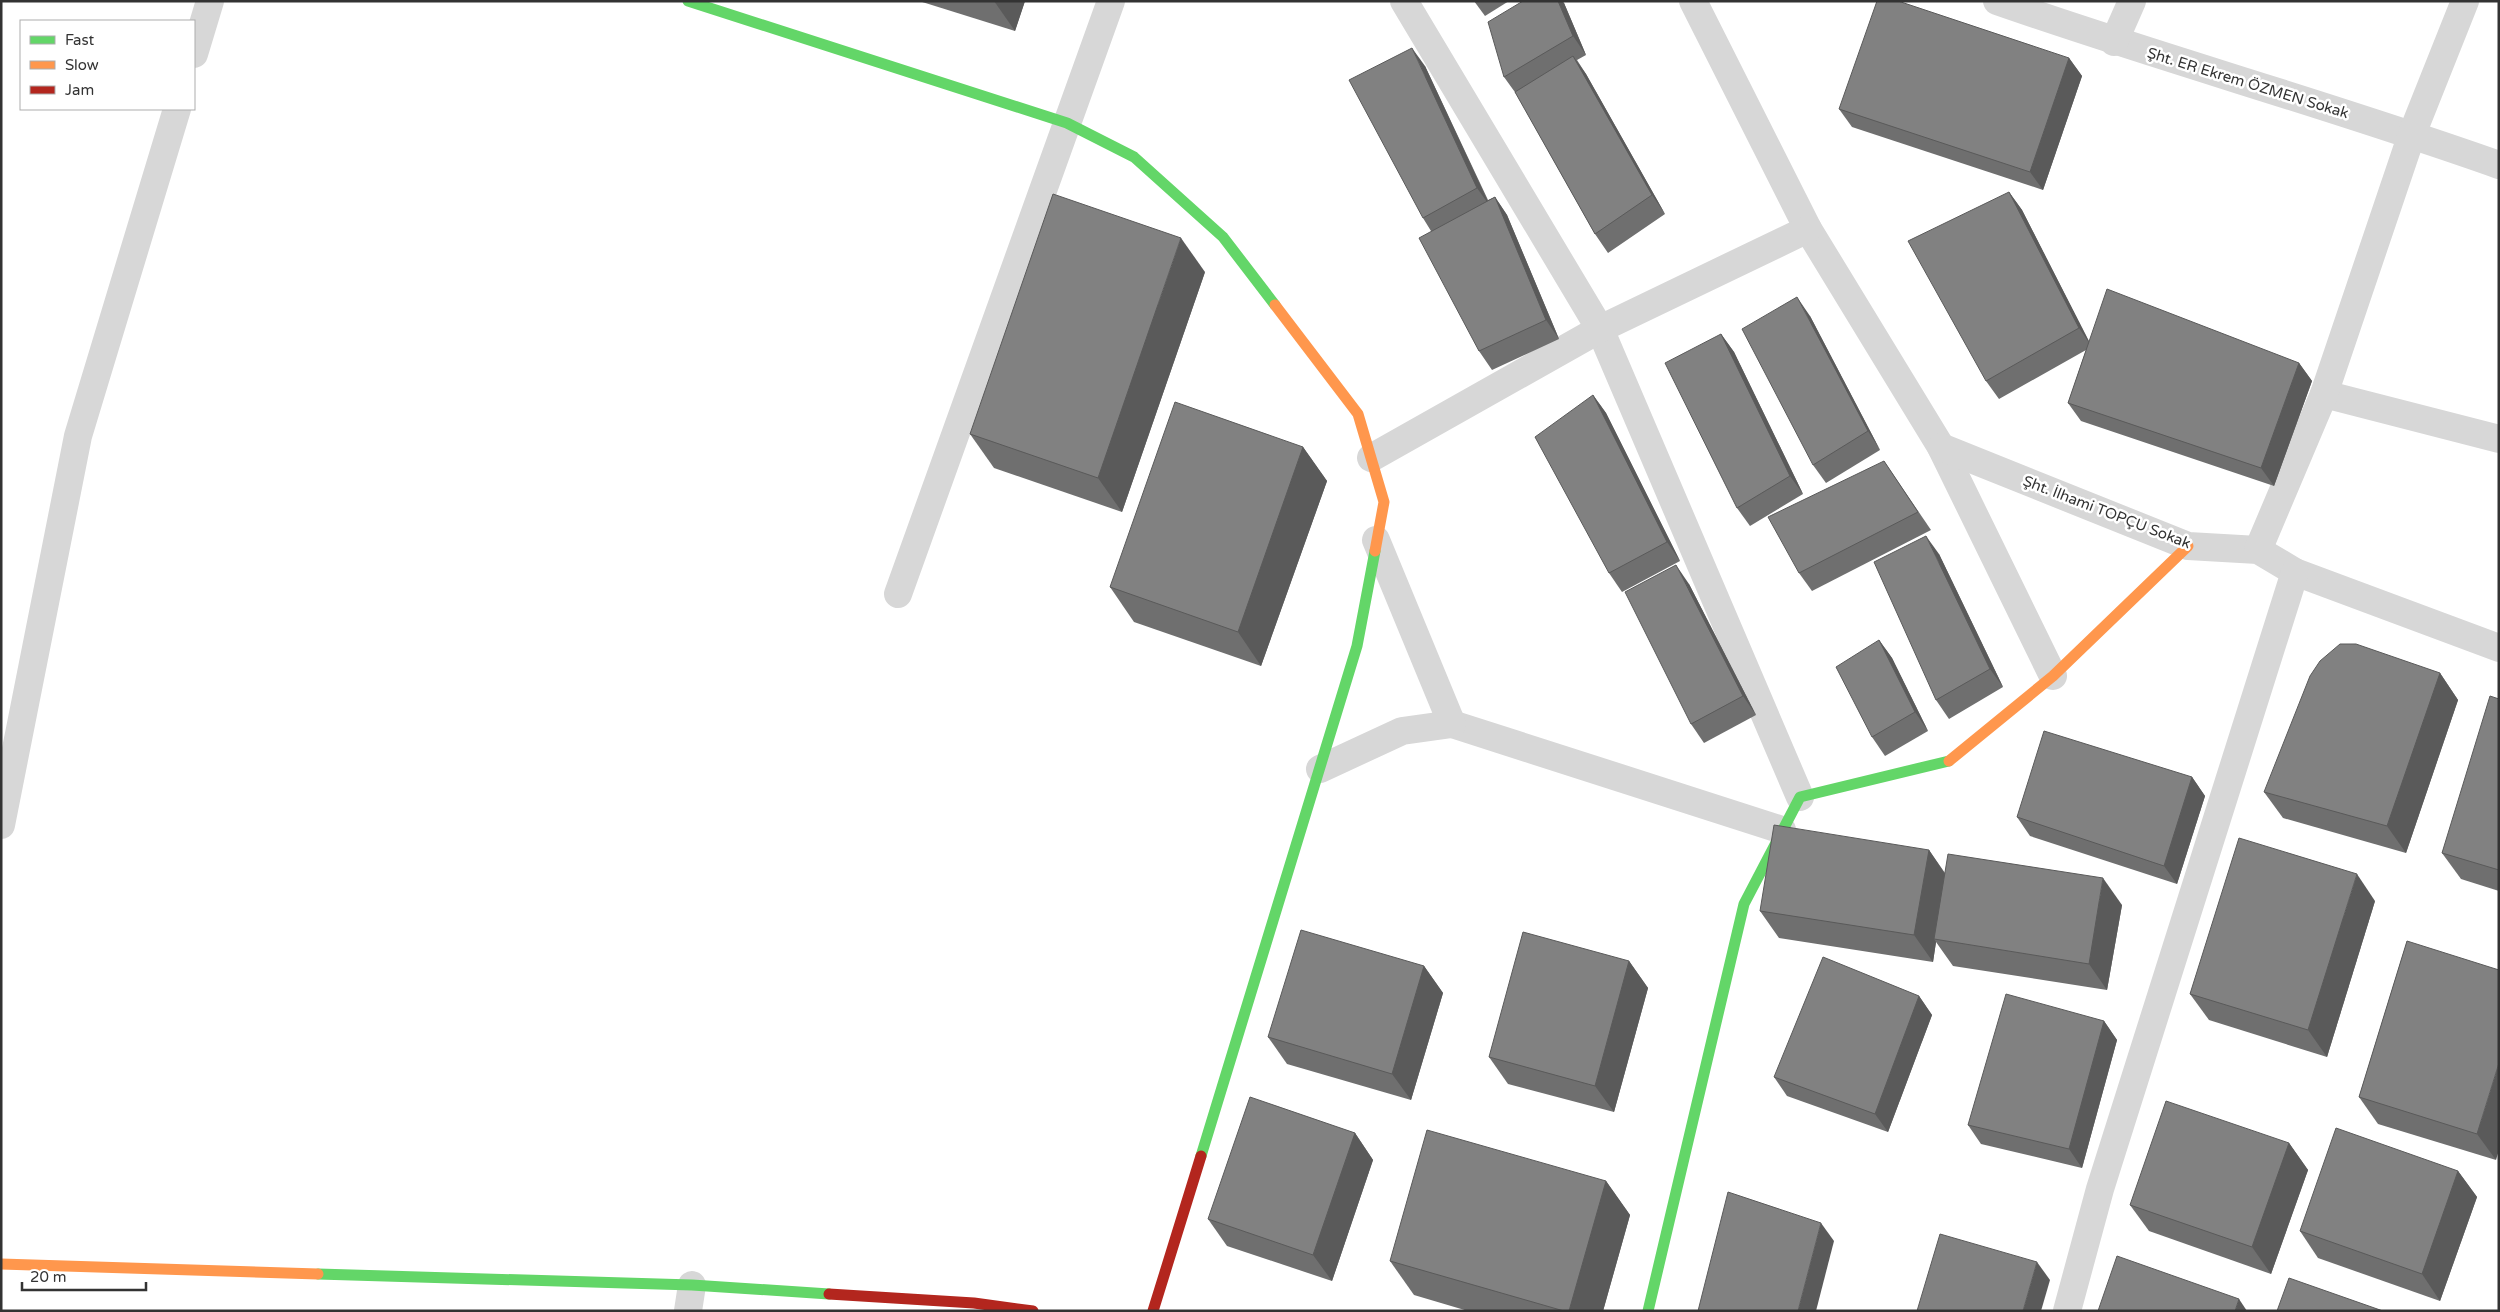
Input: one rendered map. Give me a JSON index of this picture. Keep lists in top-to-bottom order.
{
  "streets": {
    "street": ["Şht. ER Ekrem ÖZMEN Sokak", "Şht. İlhami TOPÇU Sokak"]
  },
  "legend": ["Fast", "Slow", "Jam"],
  "scale_bar": "20 m"
}
